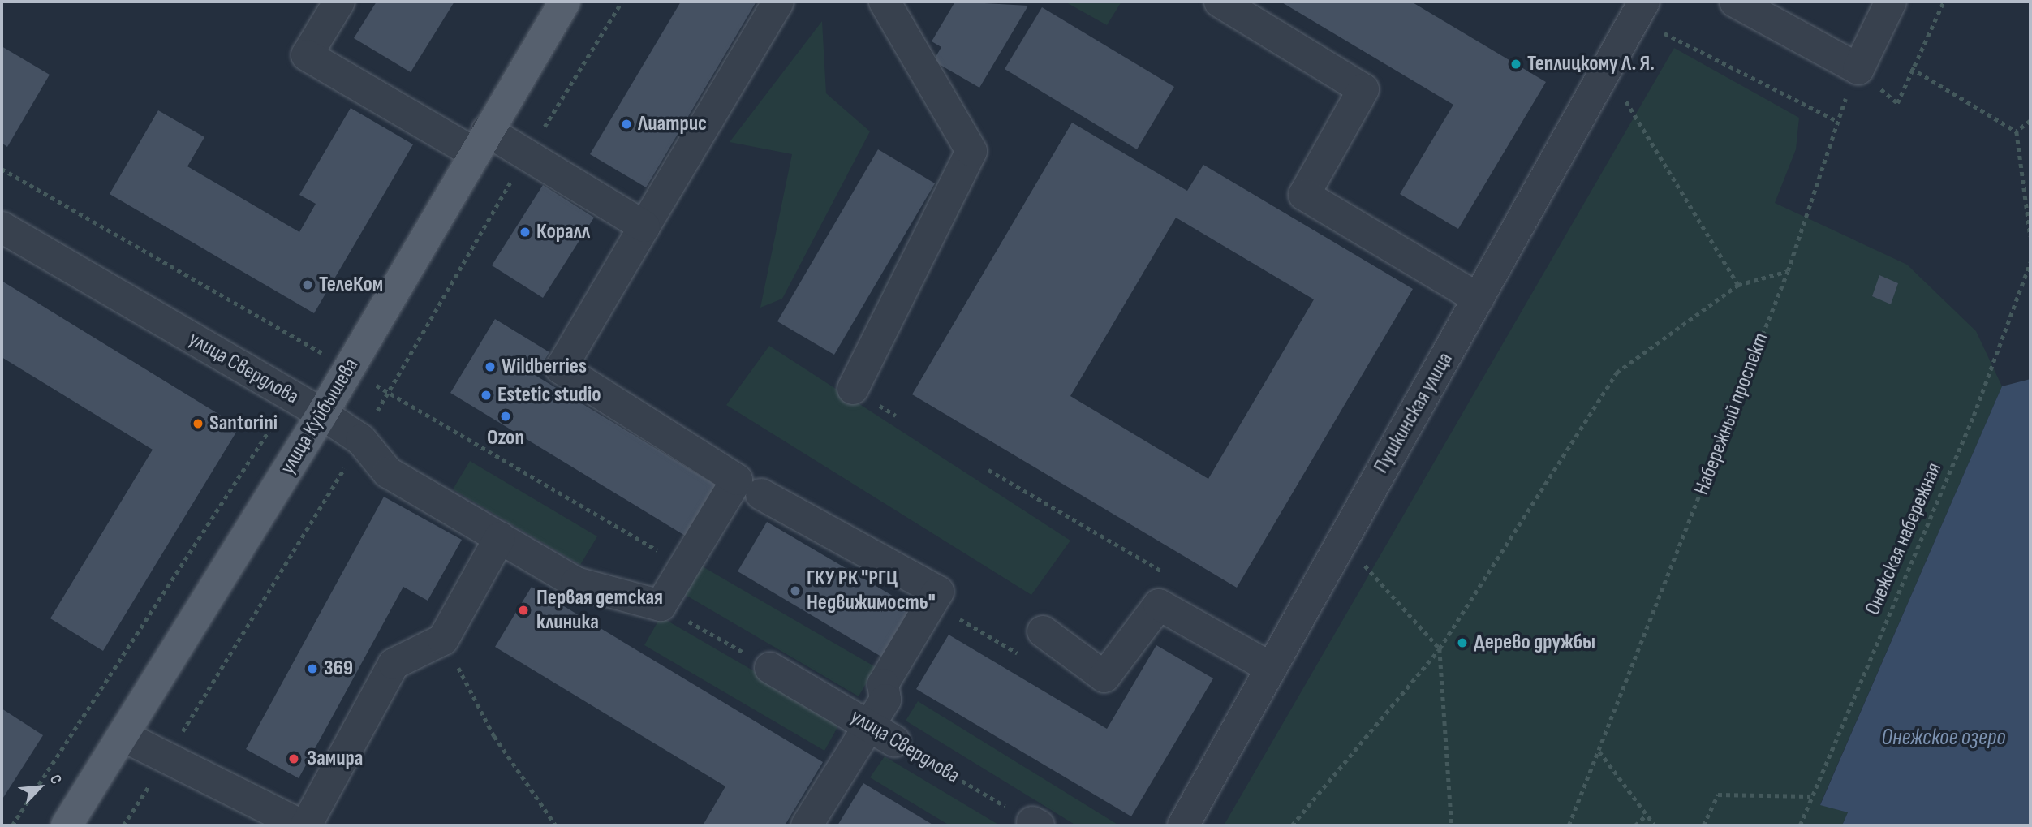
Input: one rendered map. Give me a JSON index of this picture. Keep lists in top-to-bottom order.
{
  "streets": {
    "main road": ["улица Куйбышева"],
    "street": ["улица Свердлова", "Пушкинская улица"],
    "path": ["Набережный проспект", "Онежская набережная"]
  },
  "crossings": [
    ["улица Свердлова", "улица Куйбышева"]
  ],
  "water": ["Онежское озеро"],
  "places": [
    "Теплицкому Л. Я.",
    "Лиатрис",
    "Коралл",
    "ТелеКом",
    "Wildberries",
    "Estetic studio",
    "Ozon",
    "Santorini",
    "ГКУ РК \"РГЦ Недвижимость\"",
    "Первая детская клиника",
    "Дерево дружбы",
    "369",
    "Замира"
  ],
  "north": "top right"
}
